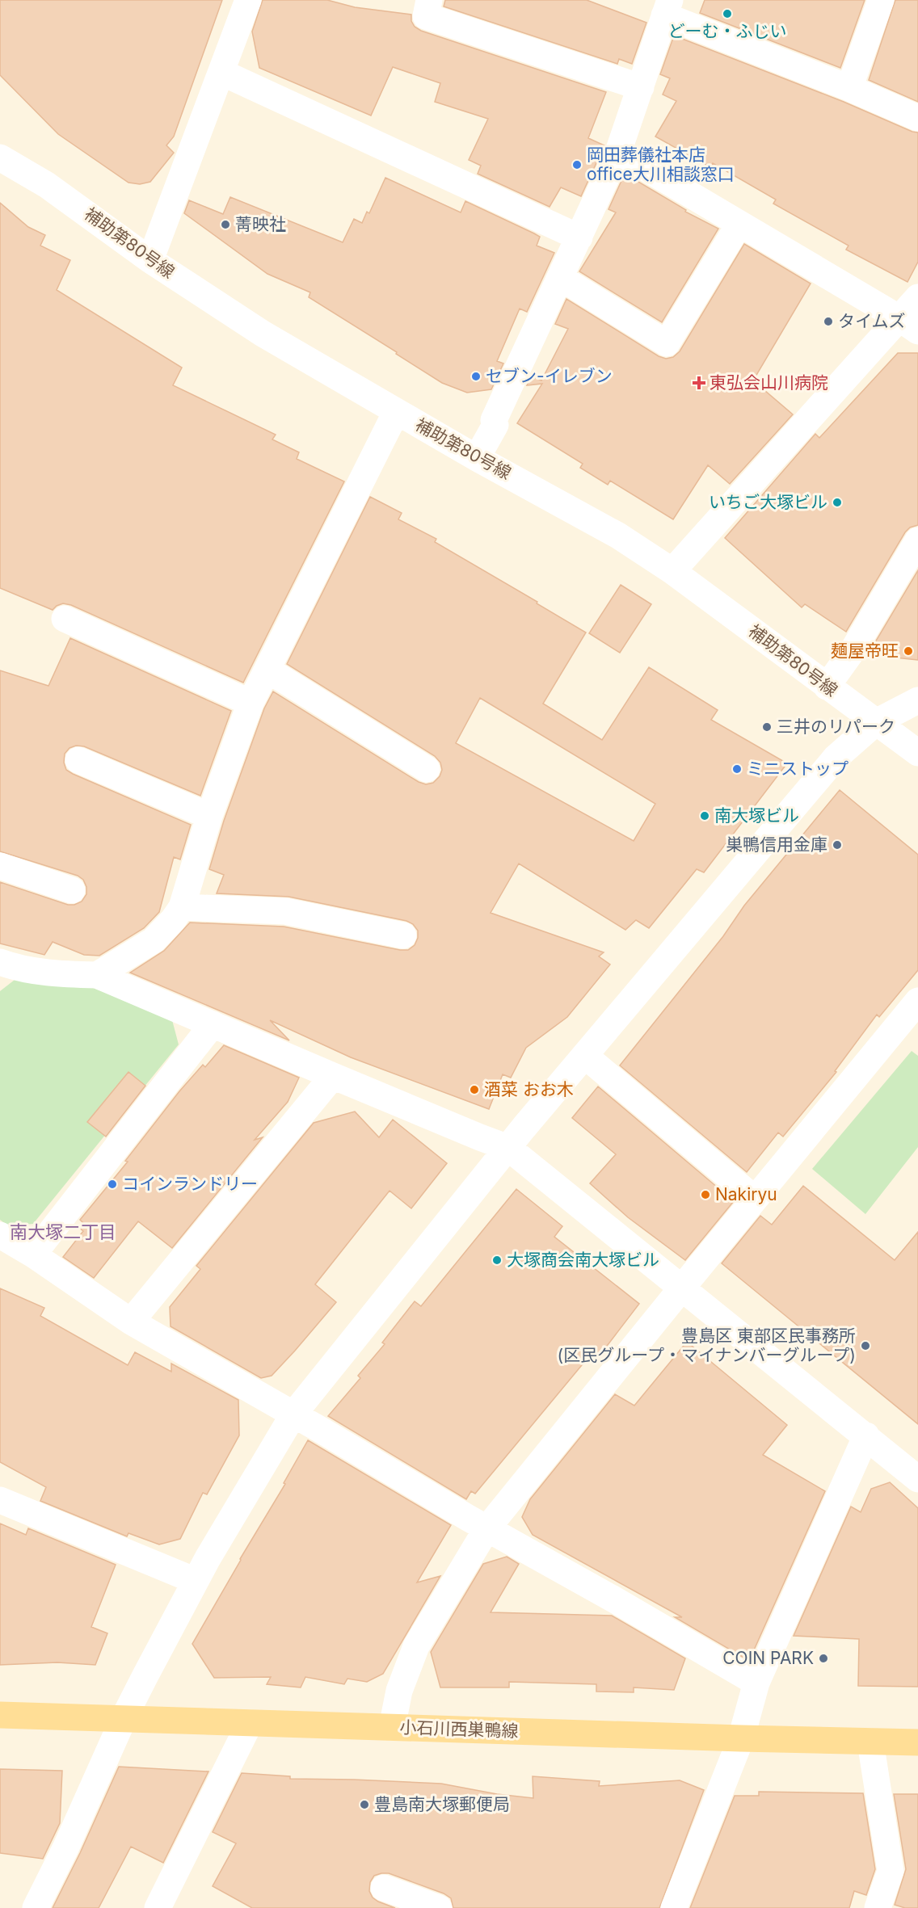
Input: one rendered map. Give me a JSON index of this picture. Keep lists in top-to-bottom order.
{
  "streets": {
    "main road": ["小石川西巣鴨線"],
    "street": ["補助第80号線"]
  },
  "districts": ["南大塚二丁目"],
  "places": {
    "other": [
      "どーむ・ふじい",
      "岡田葬儀社本店 office大川相談窓口",
      "菁映社",
      "タイムズ",
      "セブン-イレブン",
      "いちご大塚ビル",
      "麺屋帝旺",
      "三井のリパーク",
      "ミニストップ",
      "南大塚ビル",
      "巣鴨信用金庫",
      "酒菜 おお木",
      "コインランドリー",
      "Nakiryu",
      "大塚商会南大塚ビル",
      "豊島区 東部区民事務所 (区民グループ・マイナンバーグループ)",
      "COIN PARK",
      "豊島南大塚郵便局"
    ],
    "health": ["東弘会山川病院"]
  }
}
